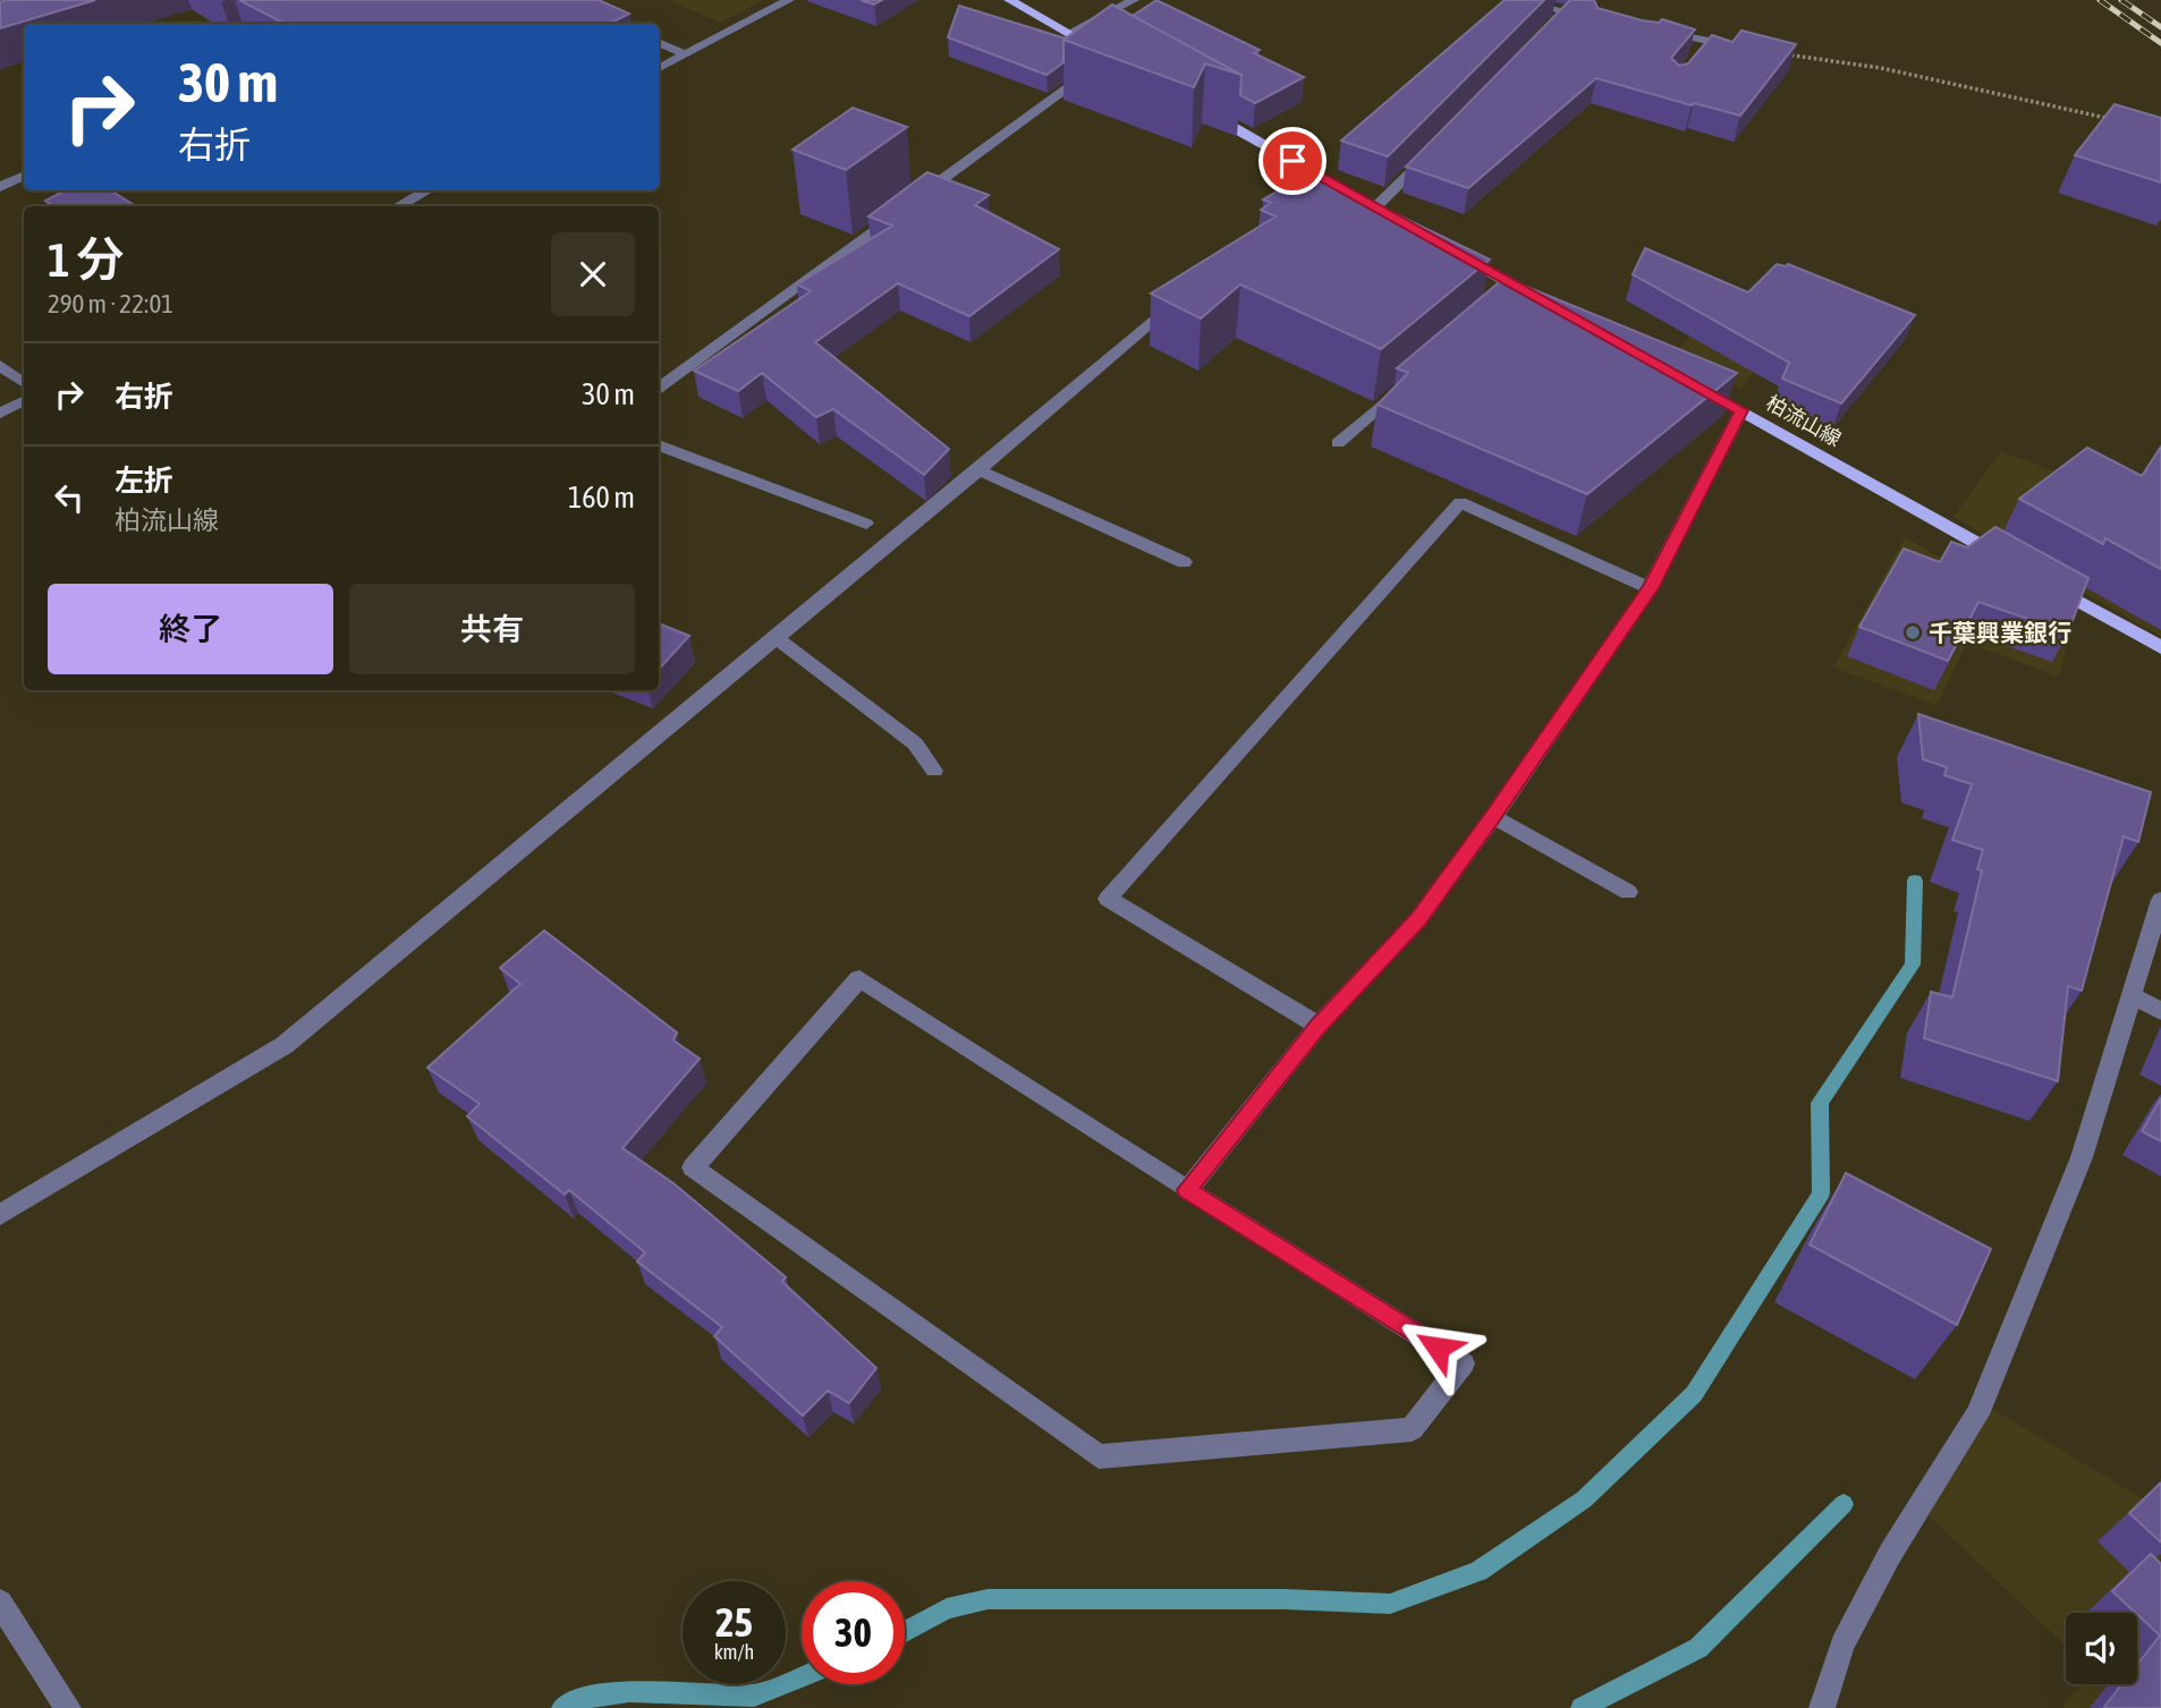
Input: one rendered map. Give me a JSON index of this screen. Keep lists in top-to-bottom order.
{
  "streets": {
    "main road": ["柏流山線"]
  },
  "places": ["千葉興業銀行"],
  "page": {
    "turn": ["30 m", "右折"],
    "heading": ["1 分", "290 m · 22:01"],
    "list": [
      {
        "name": "右折",
        "value": "30 m"
      },
      {
        "name": "左折",
        "note": "柏流山線",
        "value": "160 m"
      }
    ],
    "buttons": ["終了", "共有"],
    "speed": "25 km/h",
    "limit": "30"
  }
}
